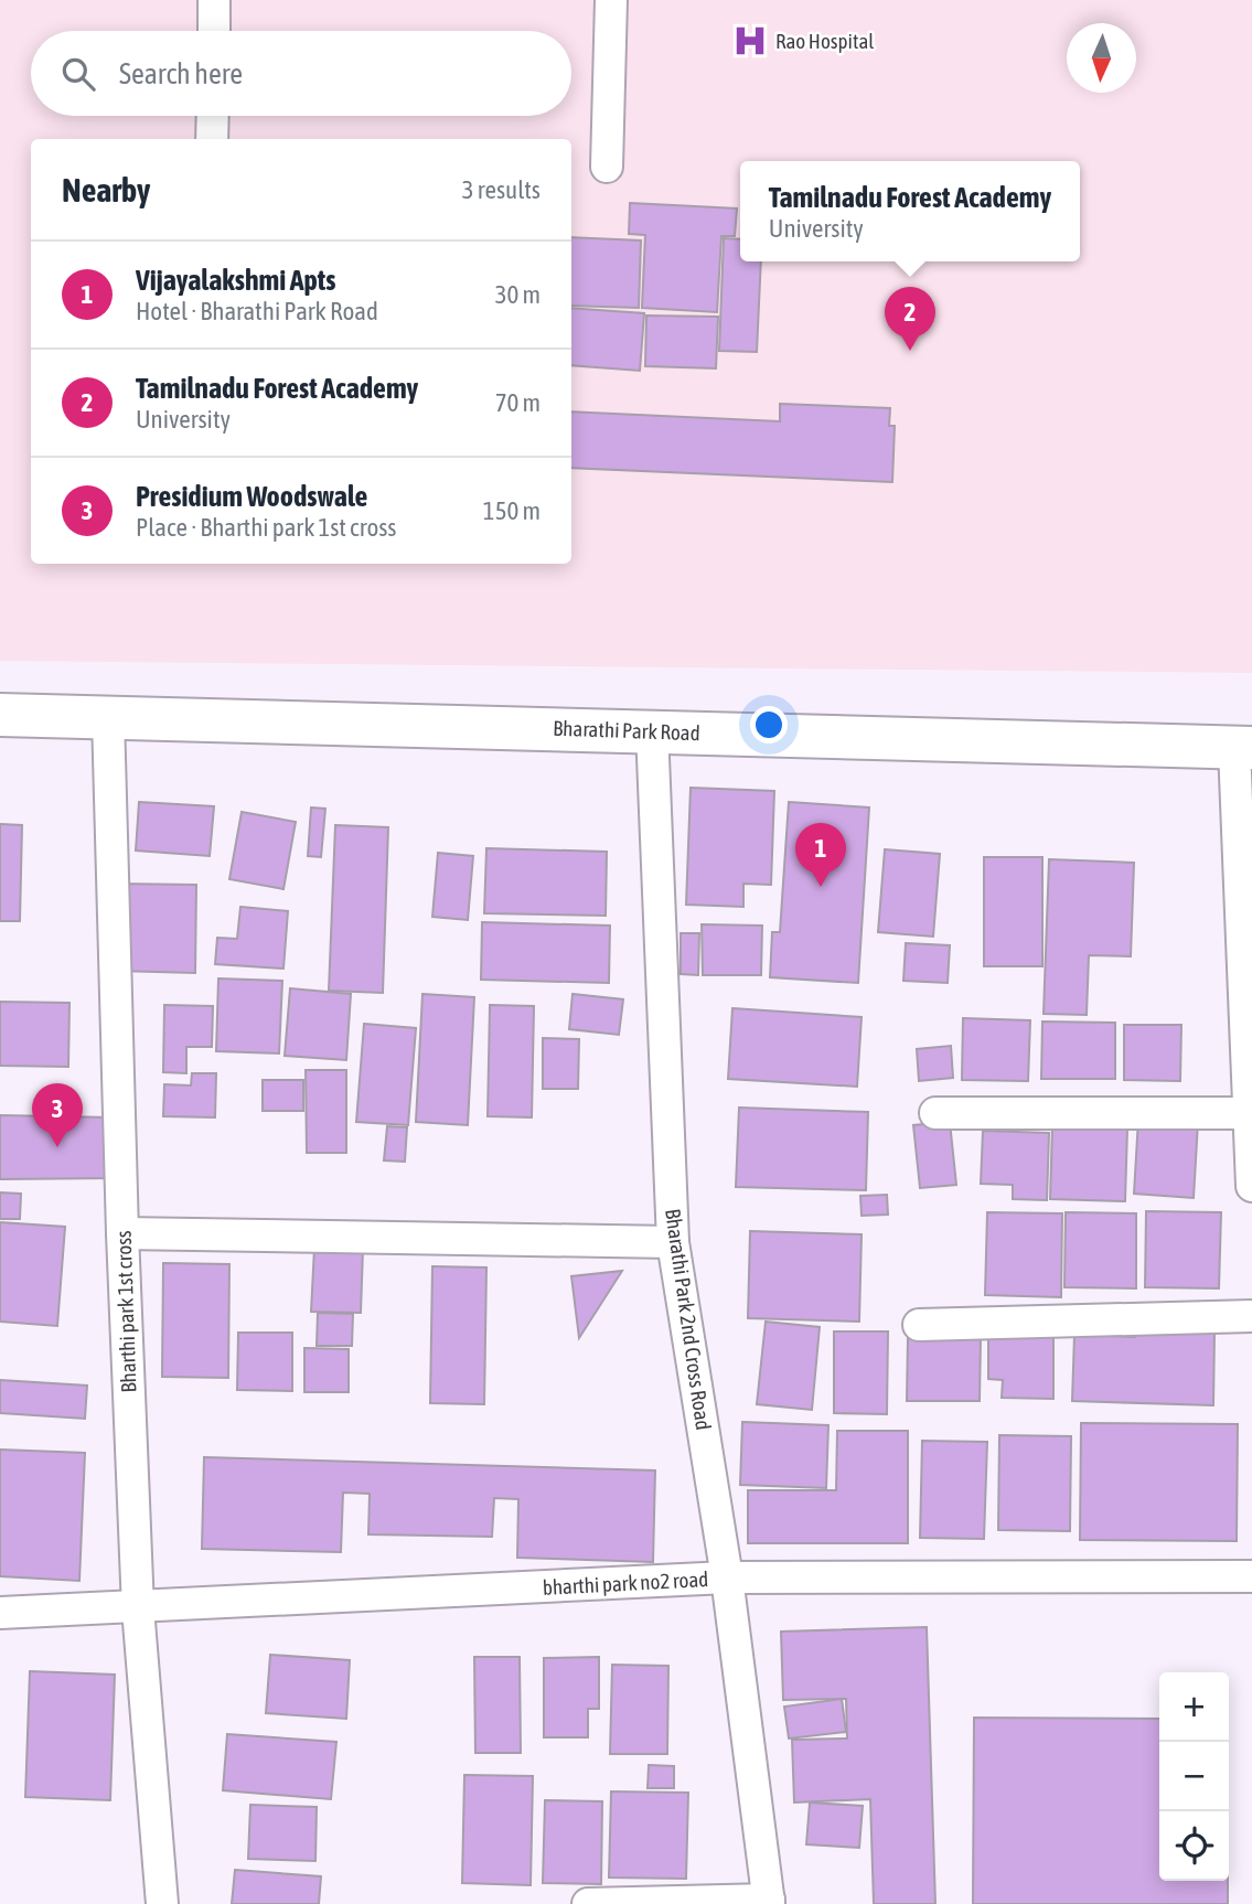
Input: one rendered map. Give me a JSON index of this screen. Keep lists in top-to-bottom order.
{
  "streets": {
    "main road": ["Bharathi Park Road"],
    "street": ["Bharthi park 1st cross", "Bharathi Park 2nd Cross Road", "bharthi park no2 road"]
  },
  "crossings": [
    ["Bharathi Park Road", "Bharthi park 1st cross"],
    ["Bharathi Park Road", "Bharathi Park 2nd Cross Road"],
    ["Bharthi park 1st cross", "bharthi park no2 road"],
    ["Bharathi Park 2nd Cross Road", "bharthi park no2 road"]
  ],
  "places": {
    "hospital": ["Rao Hospital"]
  },
  "north": "bottom",
  "page": {
    "search": "Search here",
    "heading": ["Nearby", "3 results"],
    "popup": ["Tamilnadu Forest Academy", "University"],
    "list": [
      {
        "mark": "1",
        "name": "Vijayalakshmi Apts",
        "note": "Hotel · Bharathi Park Road",
        "value": "30 m"
      },
      {
        "mark": "2",
        "name": "Tamilnadu Forest Academy",
        "note": "University",
        "value": "70 m"
      },
      {
        "mark": "3",
        "name": "Presidium Woodswale",
        "note": "Place · Bharthi park 1st cross",
        "value": "150 m"
      }
    ],
    "pins": ["2", "1", "3"],
    "map_buttons": ["+", "−"]
  }
}
